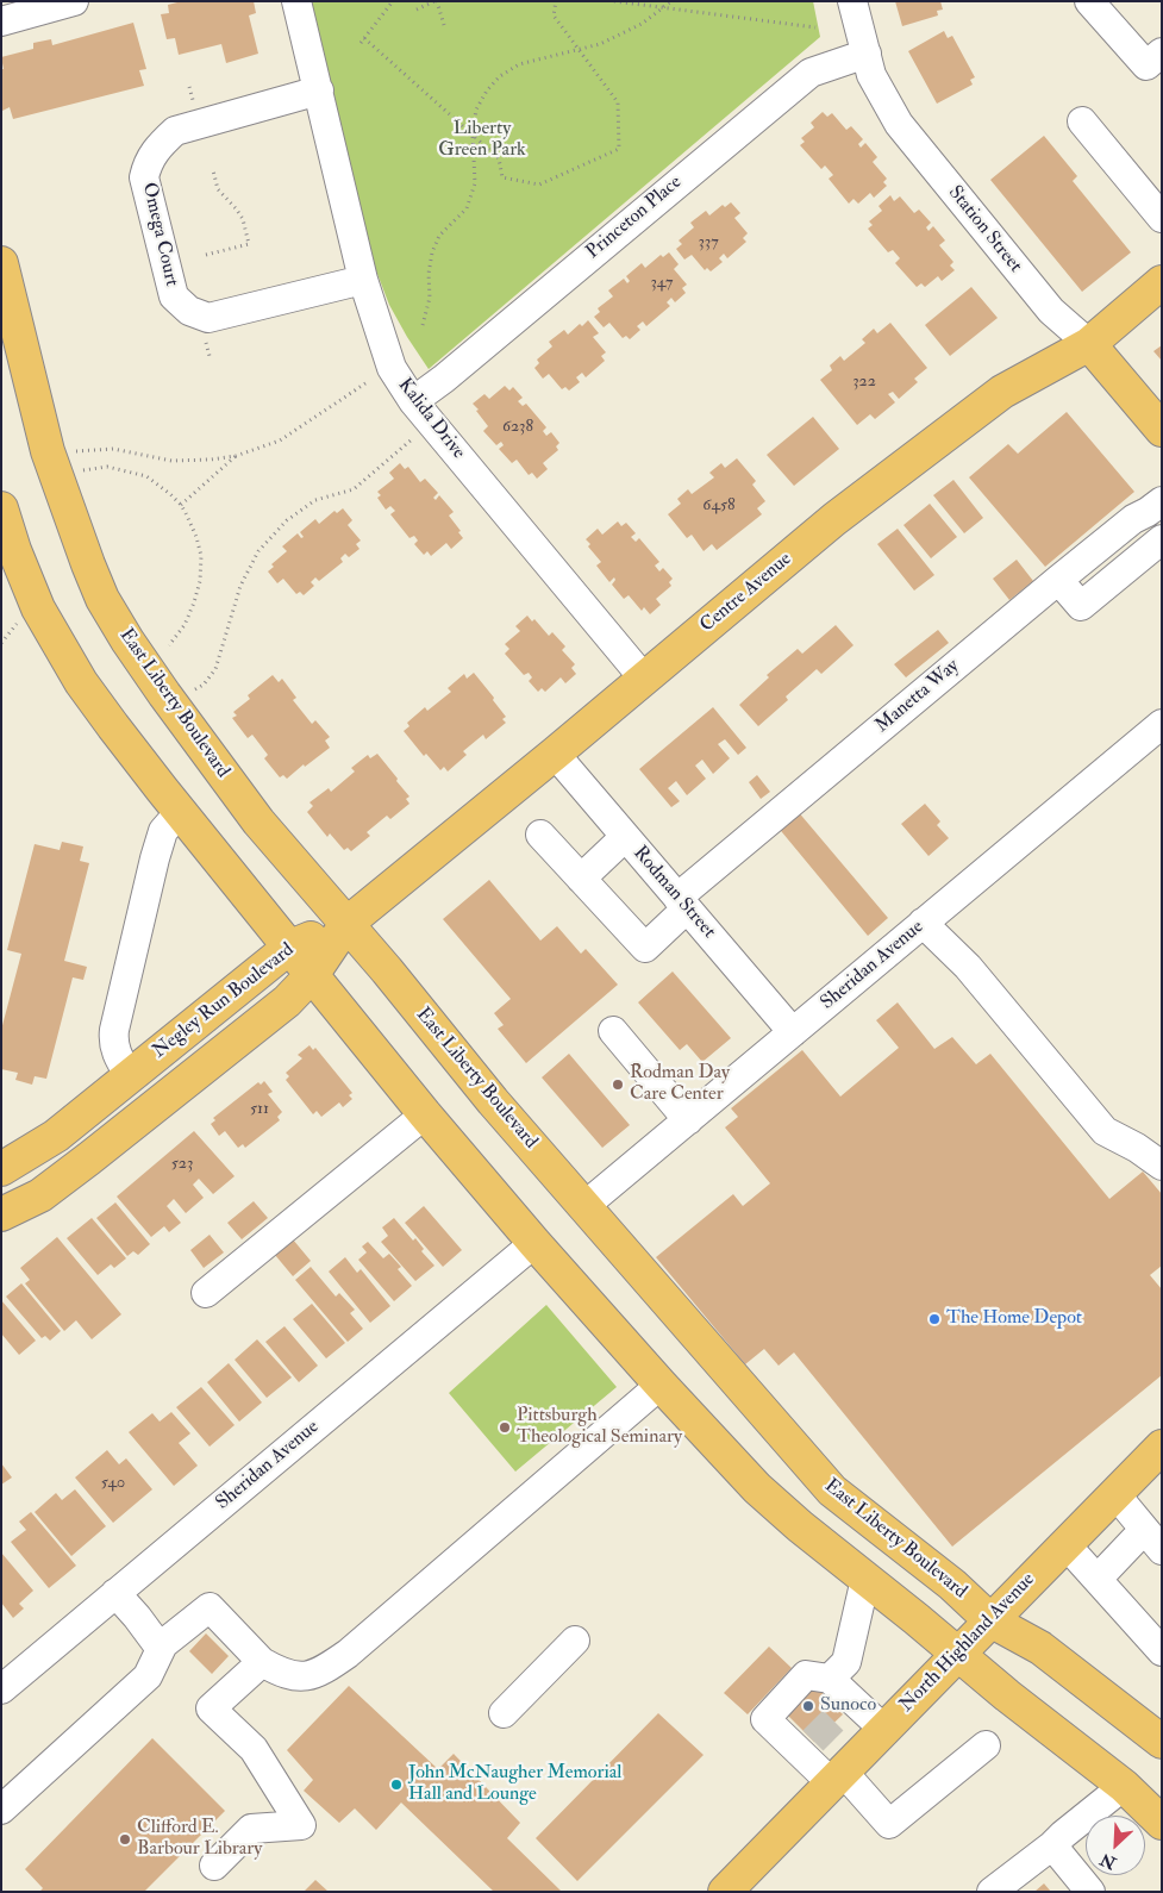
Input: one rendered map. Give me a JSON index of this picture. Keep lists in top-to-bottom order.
{
  "streets": {
    "main road": [
      "Station Street",
      "Centre Avenue",
      "East Liberty Boulevard",
      "Negley Run Boulevard",
      "North Highland Avenue"
    ],
    "street": [
      "Princeton Place",
      "Omega Court",
      "Kalida Drive",
      "Manetta Way",
      "Rodman Street",
      "Sheridan Avenue"
    ]
  },
  "crossings": [
    ["Princeton Place", "Station Street"],
    ["Princeton Place", "Kalida Drive"],
    ["Station Street", "Centre Avenue"],
    ["Omega Court", "Kalida Drive"],
    ["Kalida Drive", "Centre Avenue"],
    ["Centre Avenue", "East Liberty Boulevard"],
    ["Centre Avenue", "Rodman Street"],
    ["Centre Avenue", "Negley Run Boulevard"],
    ["Manetta Way", "Rodman Street"],
    ["East Liberty Boulevard", "Sheridan Avenue"],
    ["East Liberty Boulevard", "Negley Run Boulevard"],
    ["East Liberty Boulevard", "North Highland Avenue"],
    ["Rodman Street", "Sheridan Avenue"]
  ],
  "parks": ["Liberty Green Park"],
  "places": [
    "Rodman Day Care Center",
    "The Home Depot",
    "Pittsburgh Theological Seminary",
    "Sunoco",
    "John McNaugher Memorial Hall and Lounge",
    "Clifford E. Barbour Library"
  ],
  "house_numbers": [
    "337",
    "347",
    "322",
    "6238",
    "6458",
    "511",
    "523",
    "540"
  ],
  "north": "bottom left"
}
